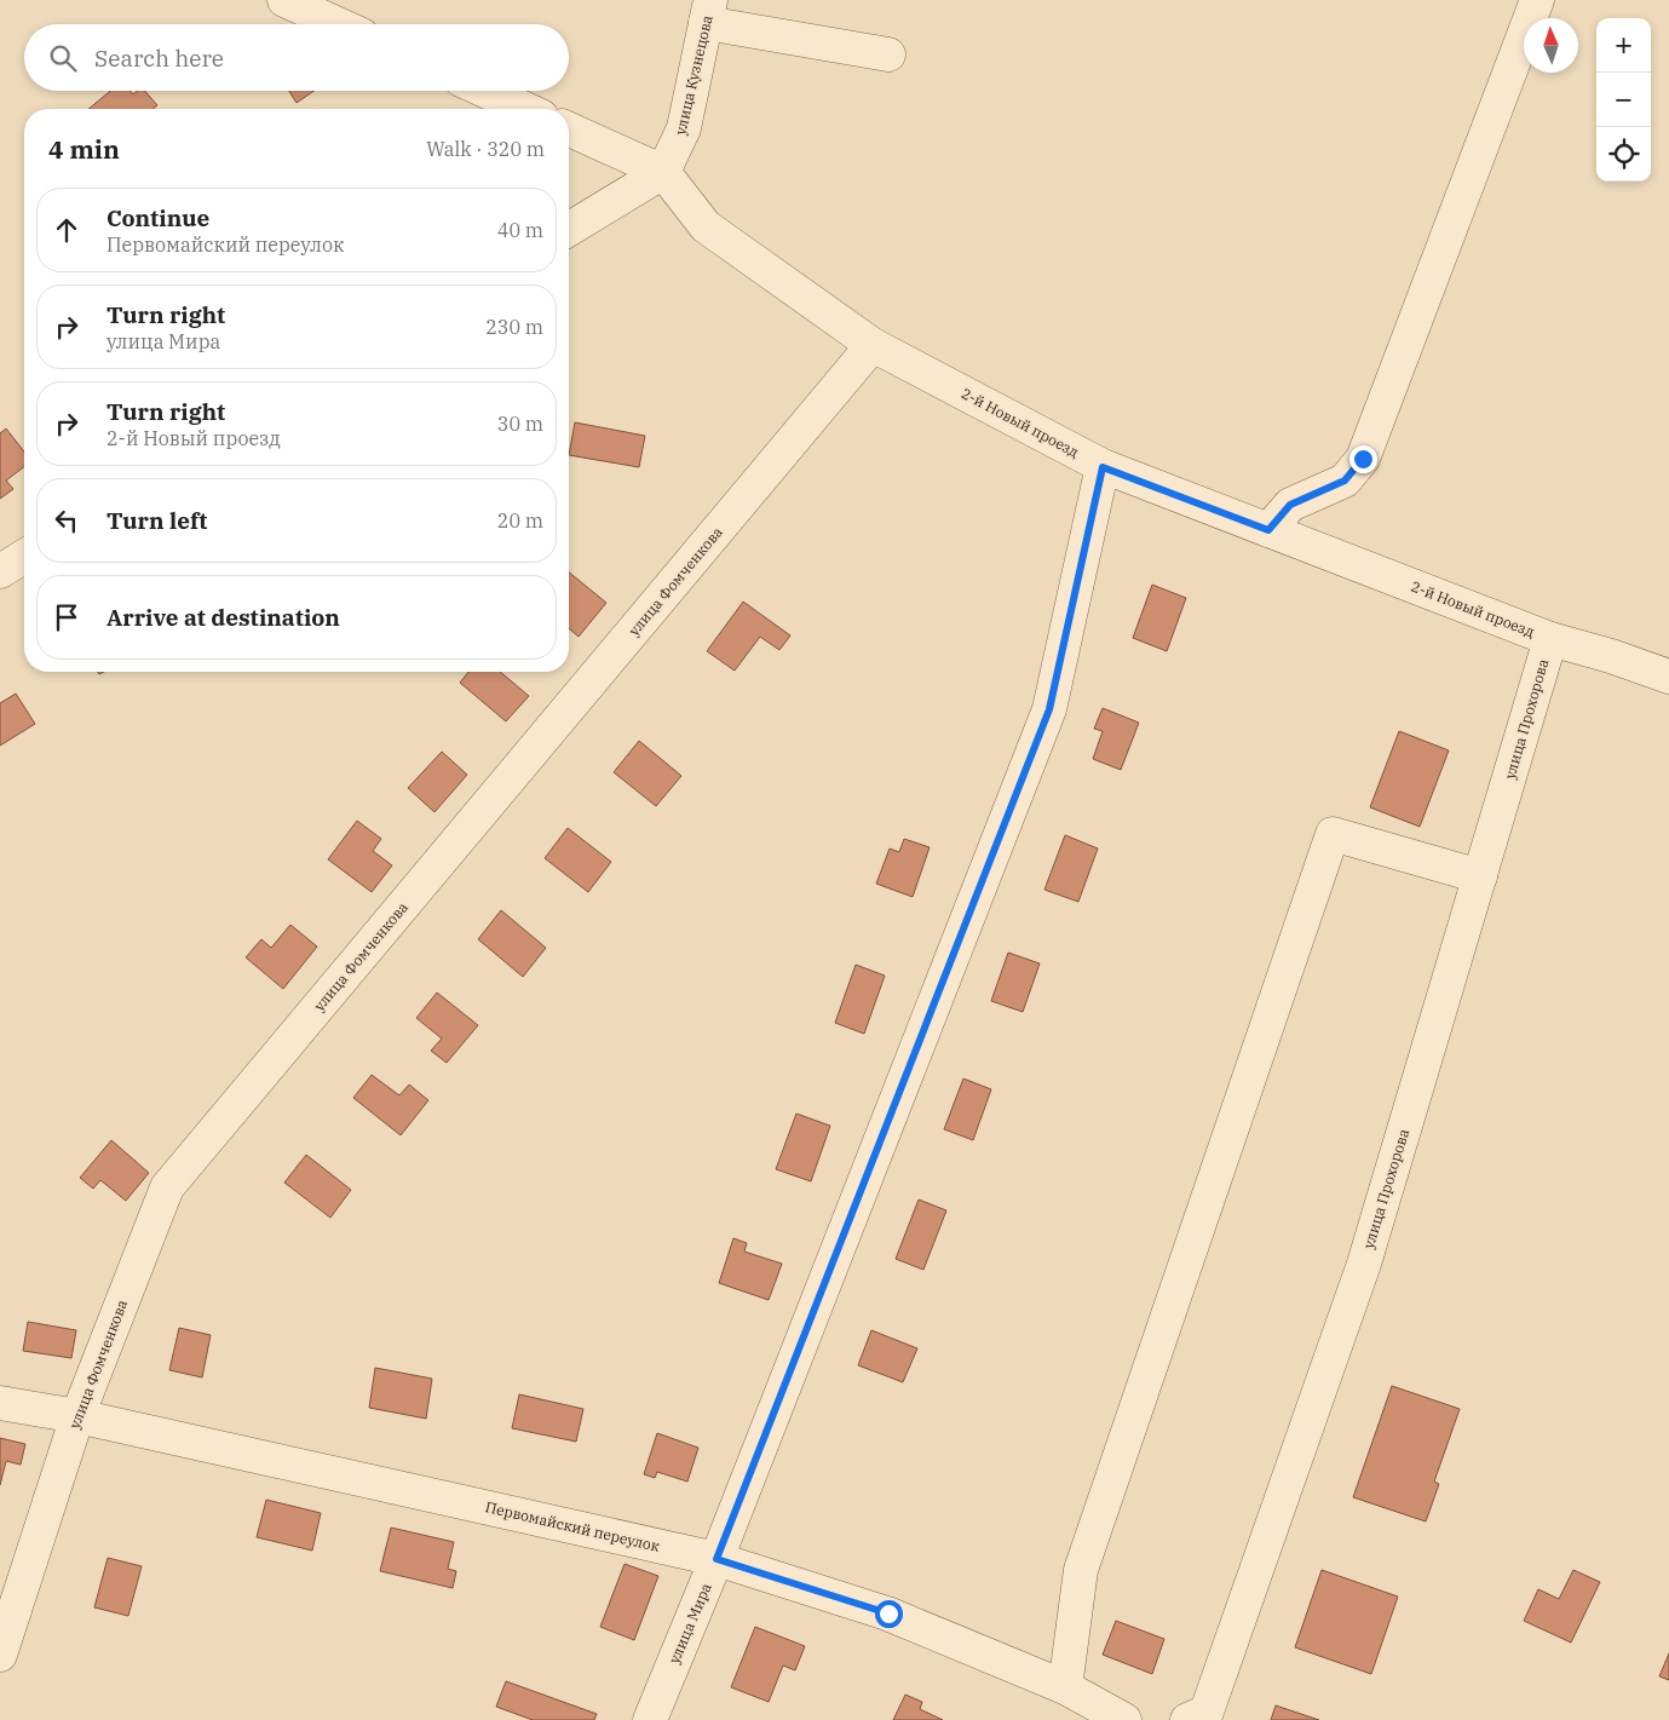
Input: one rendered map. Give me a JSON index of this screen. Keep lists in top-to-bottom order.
{
  "streets": {
    "street": [
      "улица Кузнецова",
      "2-й Новый проезд",
      "улица Фомченкова",
      "улица Прохорова",
      "Первомайский переулок",
      "улица Мира"
    ]
  },
  "crossings": [
    ["улица Кузнецова", "2-й Новый проезд"],
    ["2-й Новый проезд", "улица Фомченкова"],
    ["2-й Новый проезд", "улица Прохорова"],
    ["2-й Новый проезд", "улица Мира"],
    ["улица Фомченкова", "Первомайский переулок"],
    ["Первомайский переулок", "улица Мира"]
  ],
  "north": "top",
  "page": {
    "map_buttons": ["+", "−"],
    "search": "Search here",
    "heading": ["4 min", "Walk · 320 m"],
    "list": [
      ["Continue", "Первомайский переулок", "40 m"],
      ["Turn right", "улица Мира", "230 m"],
      ["Turn right", "2-й Новый проезд", "30 m"],
      ["Turn left", "20 m"],
      "Arrive at destination"
    ]
  }
}
